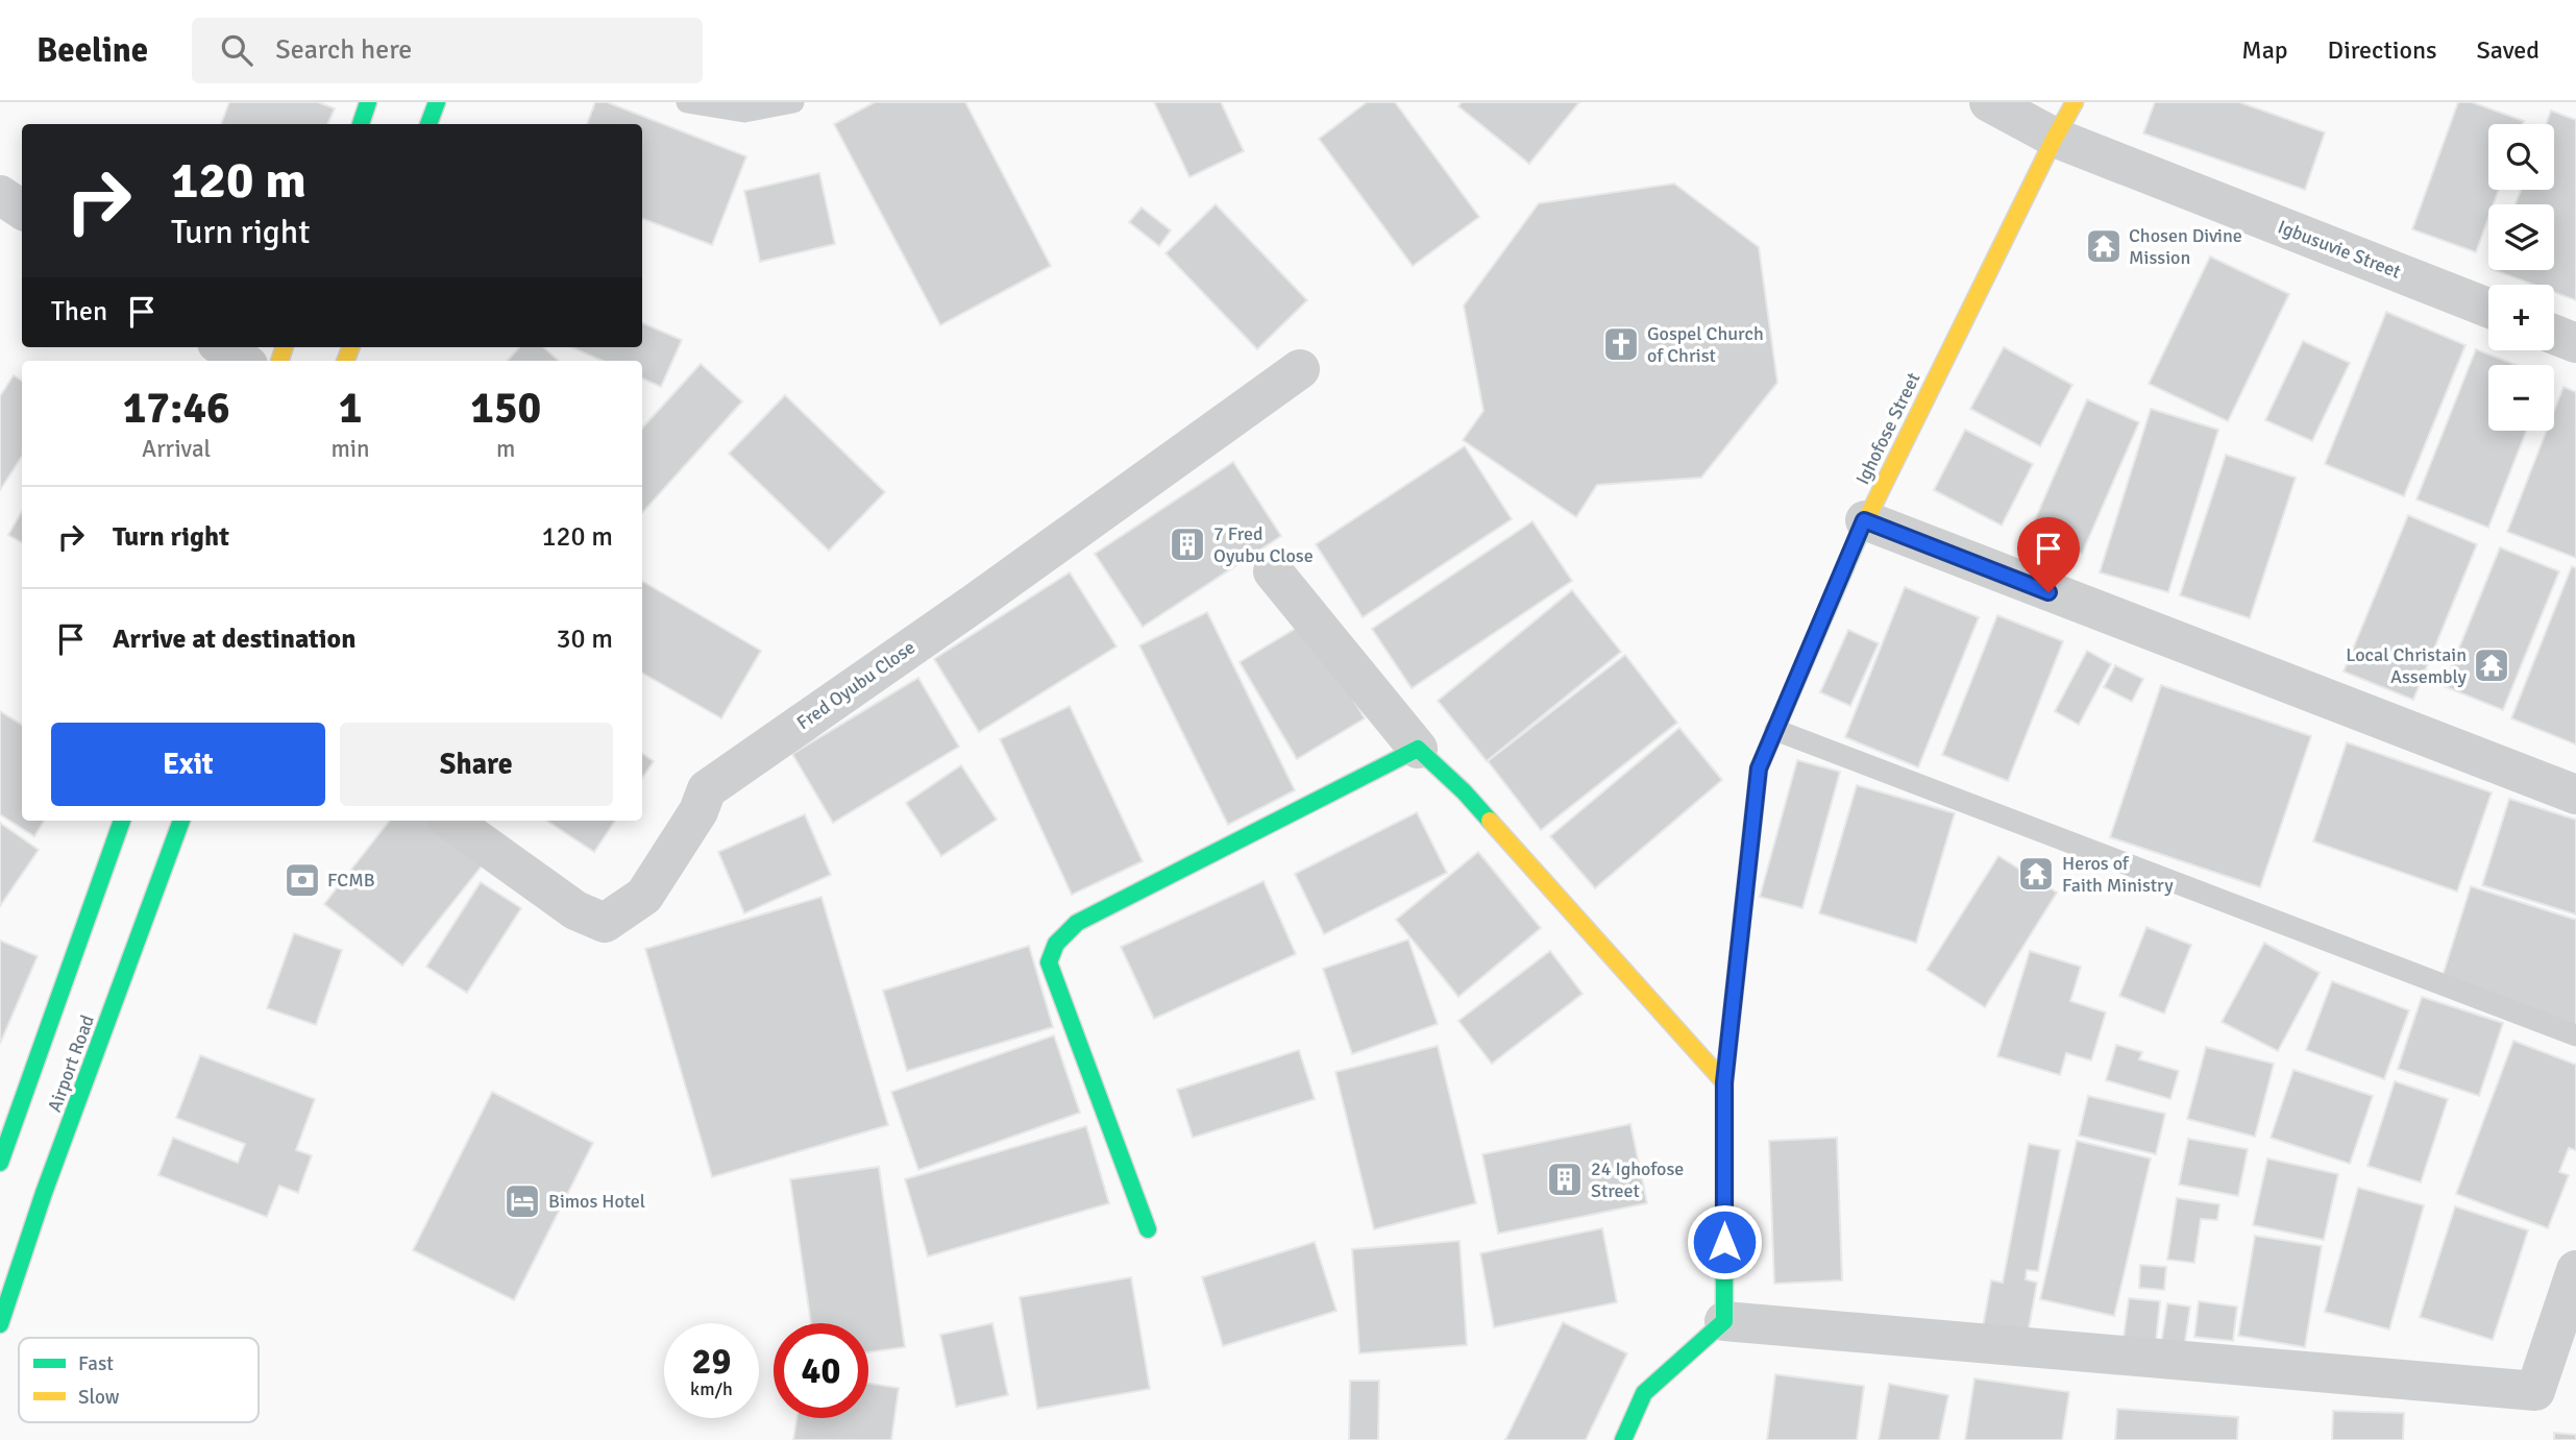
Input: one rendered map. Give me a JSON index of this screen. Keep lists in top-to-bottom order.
{
  "streets": {
    "street": [
      "Igbusuvie Street",
      "Ighofose Street",
      "Fred Oyubu Close",
      "Airport Road"
    ]
  },
  "crossings": [
    ["Igbusuvie Street", "Ighofose Street"]
  ],
  "places": {
    "temple": ["Chosen Divine Mission", "Local Christain Assembly", "Heros of Faith Ministry"],
    "church": ["Gospel Church of Christ"],
    "building": ["7 Fred Oyubu Close", "24 Ighofose Street"],
    "bank": ["FCMB"],
    "hotel": ["Bimos Hotel"]
  },
  "legend": ["Fast", "Slow"],
  "page": {
    "header": "Beeline",
    "search": "Search here",
    "nav": ["Map", "Directions", "Saved"],
    "map_buttons": ["+", "−"],
    "turn": ["120 m", "Turn right"],
    "then": "Then",
    "eta": [
      "17:46",
      "Arrival",
      "1",
      "min",
      "150",
      "m"
    ],
    "list": [
      {
        "name": "Turn right",
        "value": "120 m"
      },
      {
        "name": "Arrive at destination",
        "value": "30 m"
      }
    ],
    "buttons": ["Exit", "Share"],
    "speed": "29 km/h",
    "limit": "40"
  }
}
